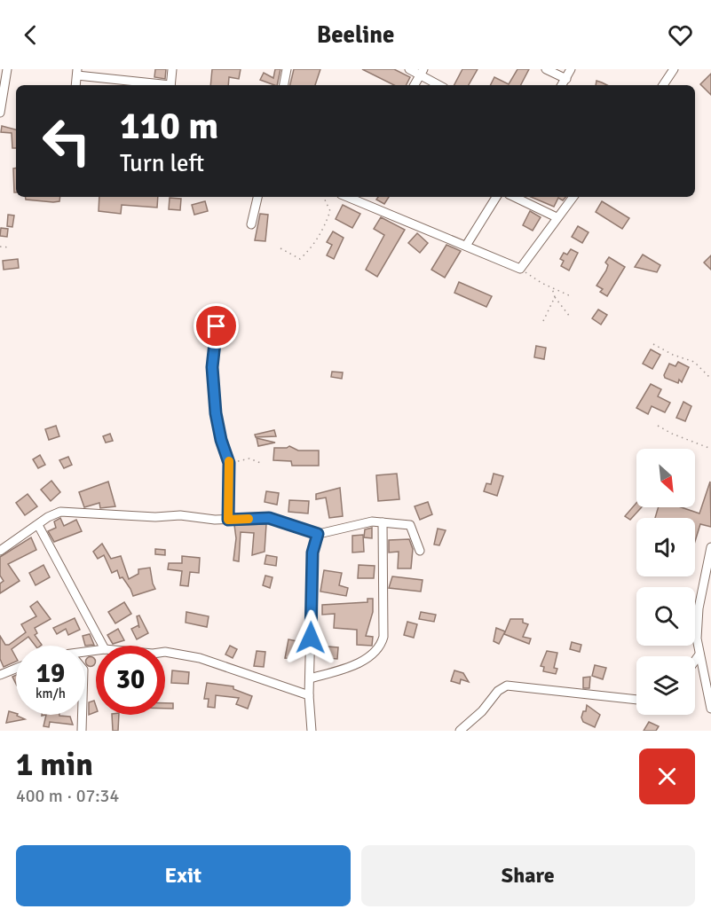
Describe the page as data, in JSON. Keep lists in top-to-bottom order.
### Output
{
  "north": "bottom right",
  "page": {
    "header": "Beeline",
    "turn": ["110 m", "Turn left"],
    "speed": "19 km/h",
    "limit": "30",
    "heading": ["1 min", "400 m · 07:34"],
    "buttons": ["Exit", "Share"]
  }
}
